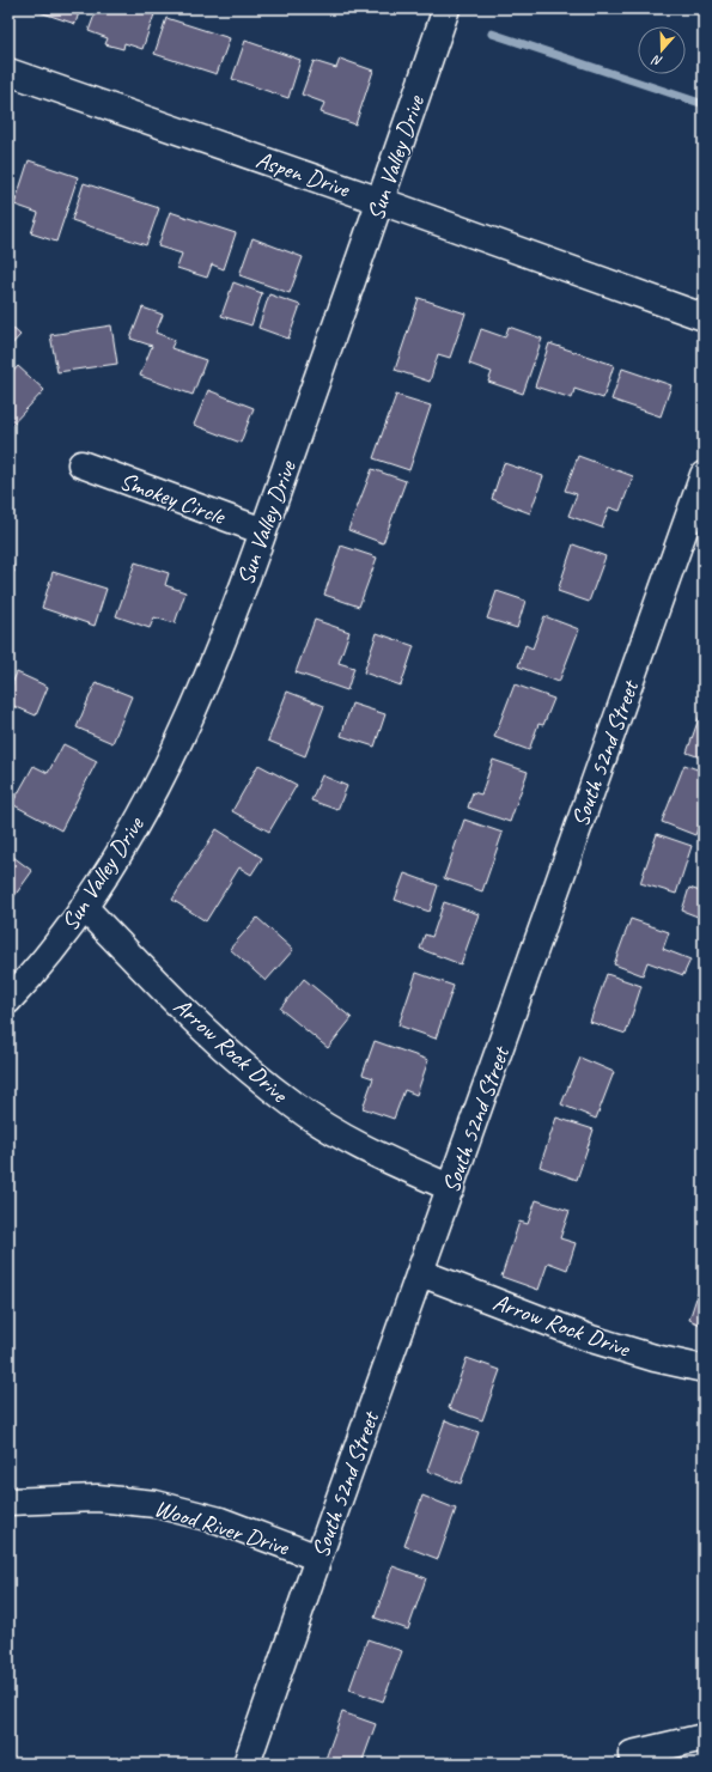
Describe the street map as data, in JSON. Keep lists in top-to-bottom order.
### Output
{
  "streets": {
    "street": [
      "Sun Valley Drive",
      "Aspen Drive",
      "Smokey Circle",
      "South 52nd Street",
      "Arrow Rock Drive",
      "Wood River Drive"
    ]
  },
  "crossings": [
    ["Sun Valley Drive", "Aspen Drive"],
    ["Sun Valley Drive", "Smokey Circle"],
    ["Sun Valley Drive", "Arrow Rock Drive"],
    ["South 52nd Street", "Arrow Rock Drive"],
    ["South 52nd Street", "Wood River Drive"]
  ],
  "north": "bottom"
}
